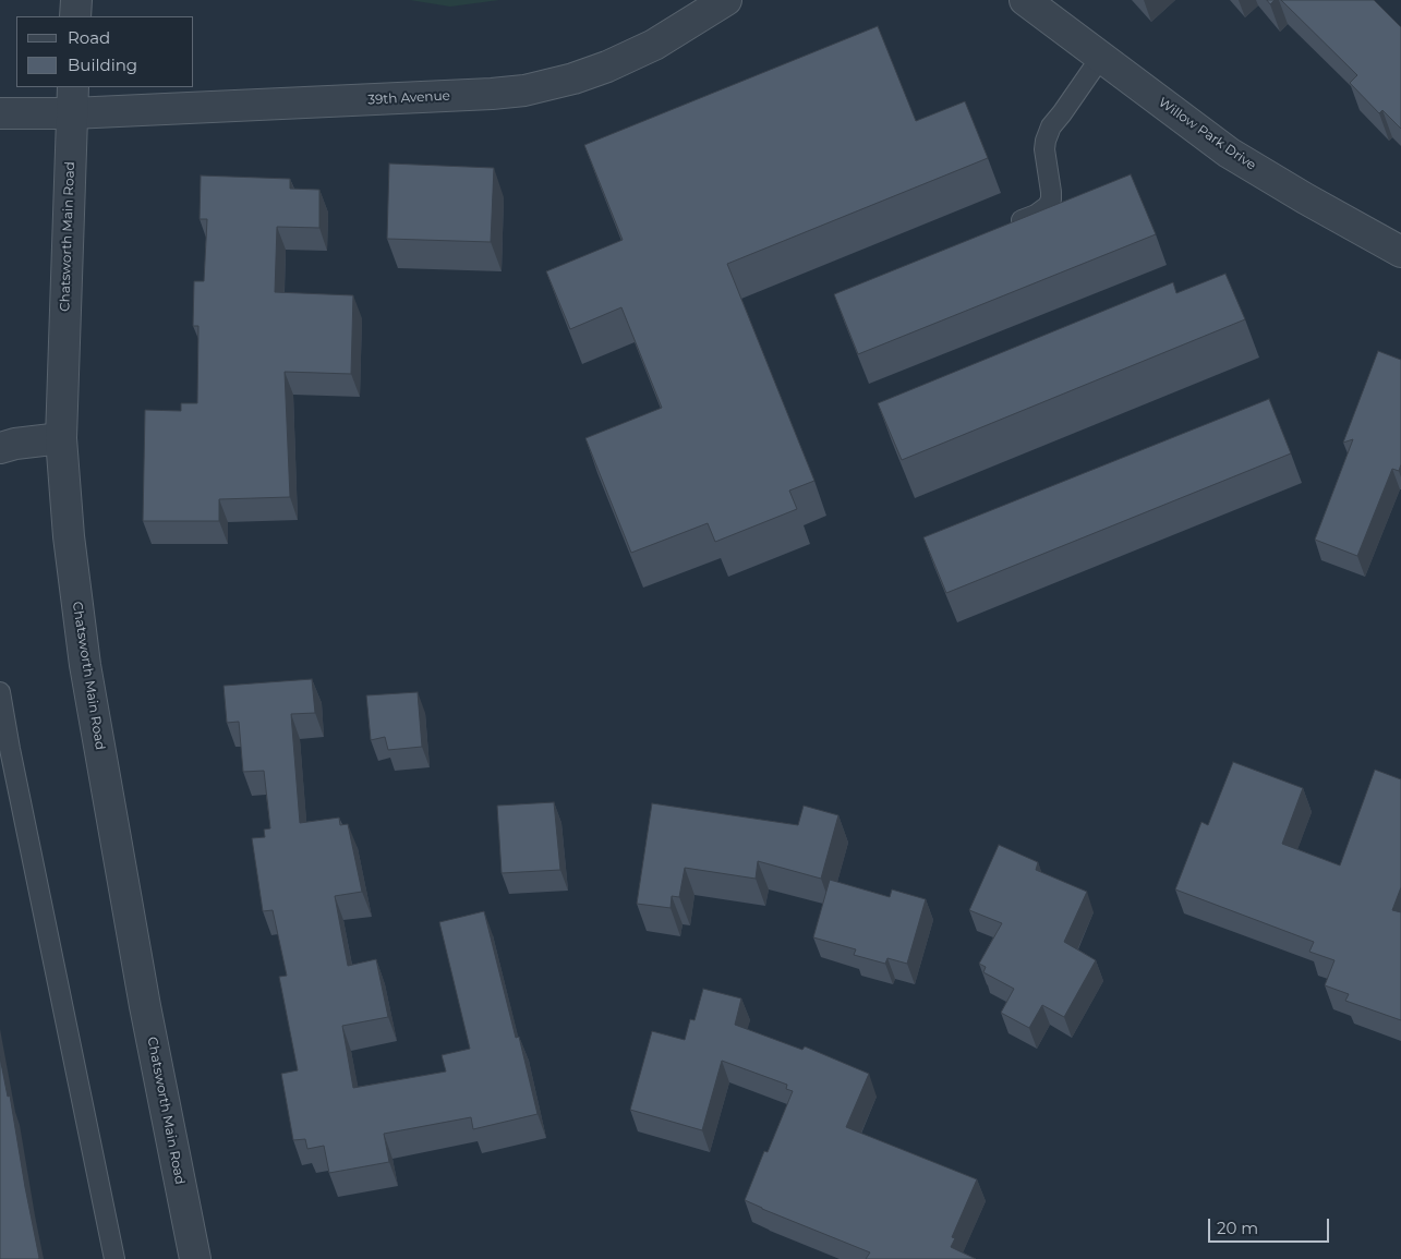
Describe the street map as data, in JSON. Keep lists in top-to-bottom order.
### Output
{
  "streets": {
    "street": ["39th Avenue", "Willow Park Drive", "Chatsworth Main Road"]
  },
  "crossings": [
    ["39th Avenue", "Chatsworth Main Road"]
  ],
  "legend": ["Road", "Building"],
  "scale_bar": "20 m"
}
